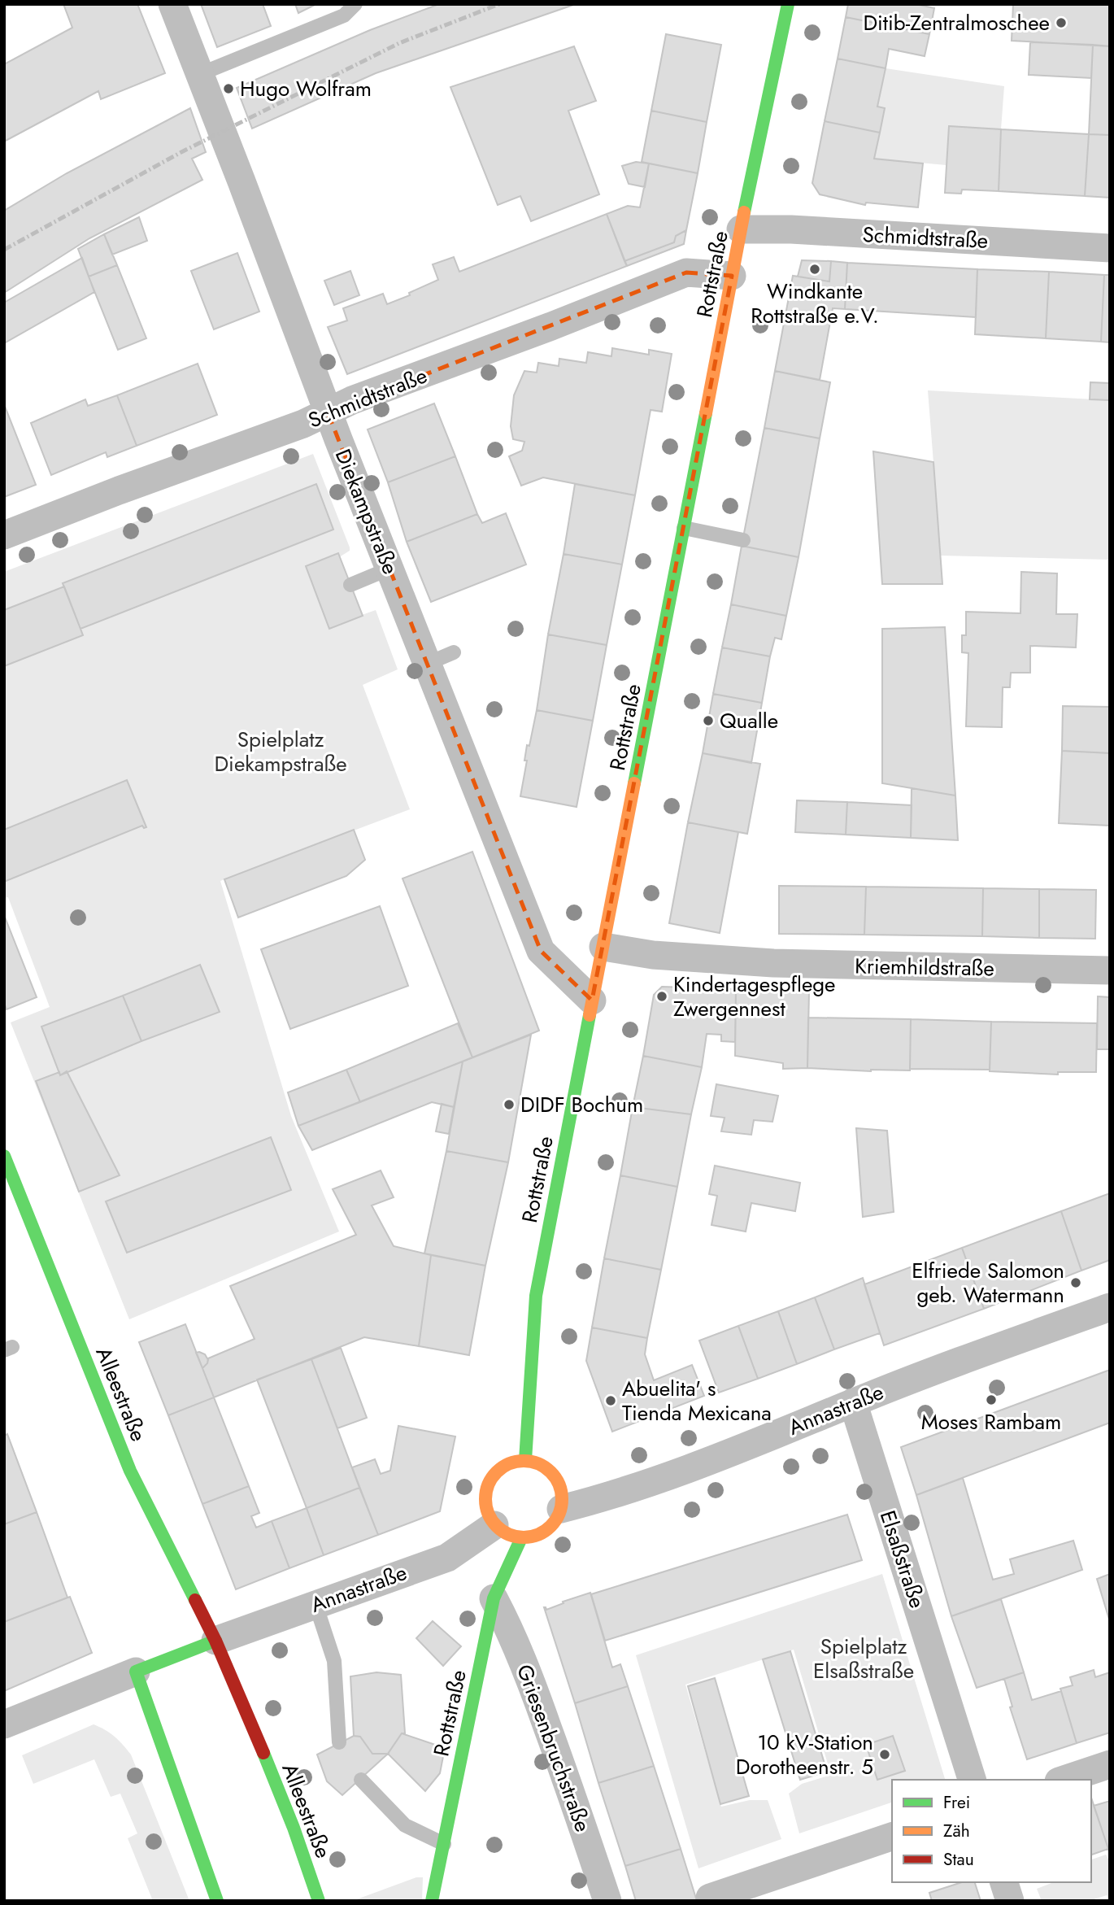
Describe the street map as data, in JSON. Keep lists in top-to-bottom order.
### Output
{
  "streets": {
    "street": [
      "Schmidtstraße",
      "Rottstraße",
      "Diekampstraße",
      "Kriemhildstraße",
      "Alleestraße",
      "Annastraße",
      "Elsaßstraße",
      "Griesenbruchstraße"
    ]
  },
  "crossings": [
    ["Schmidtstraße", "Rottstraße"],
    ["Schmidtstraße", "Diekampstraße"],
    ["Rottstraße", "Diekampstraße"],
    ["Rottstraße", "Kriemhildstraße"],
    ["Rottstraße", "Annastraße"],
    ["Rottstraße", "Griesenbruchstraße"],
    ["Alleestraße", "Annastraße"],
    ["Annastraße", "Elsaßstraße"]
  ],
  "parks": ["Spielplatz Diekampstraße", "Spielplatz Elsaßstraße"],
  "places": [
    "Ditib-Zentralmoschee",
    "Hugo Wolfram",
    "Windkante Rottstraße e.V.",
    "Qualle",
    "Kindertagespflege Zwergennest",
    "DIDF Bochum",
    "Elfriede Salomon geb. Watermann",
    "Moses Rambam",
    "Abuelita' s Tienda Mexicana",
    "10 kV-Station Dorotheenstr. 5"
  ],
  "legend": ["Frei", "Zäh", "Stau"]
}
